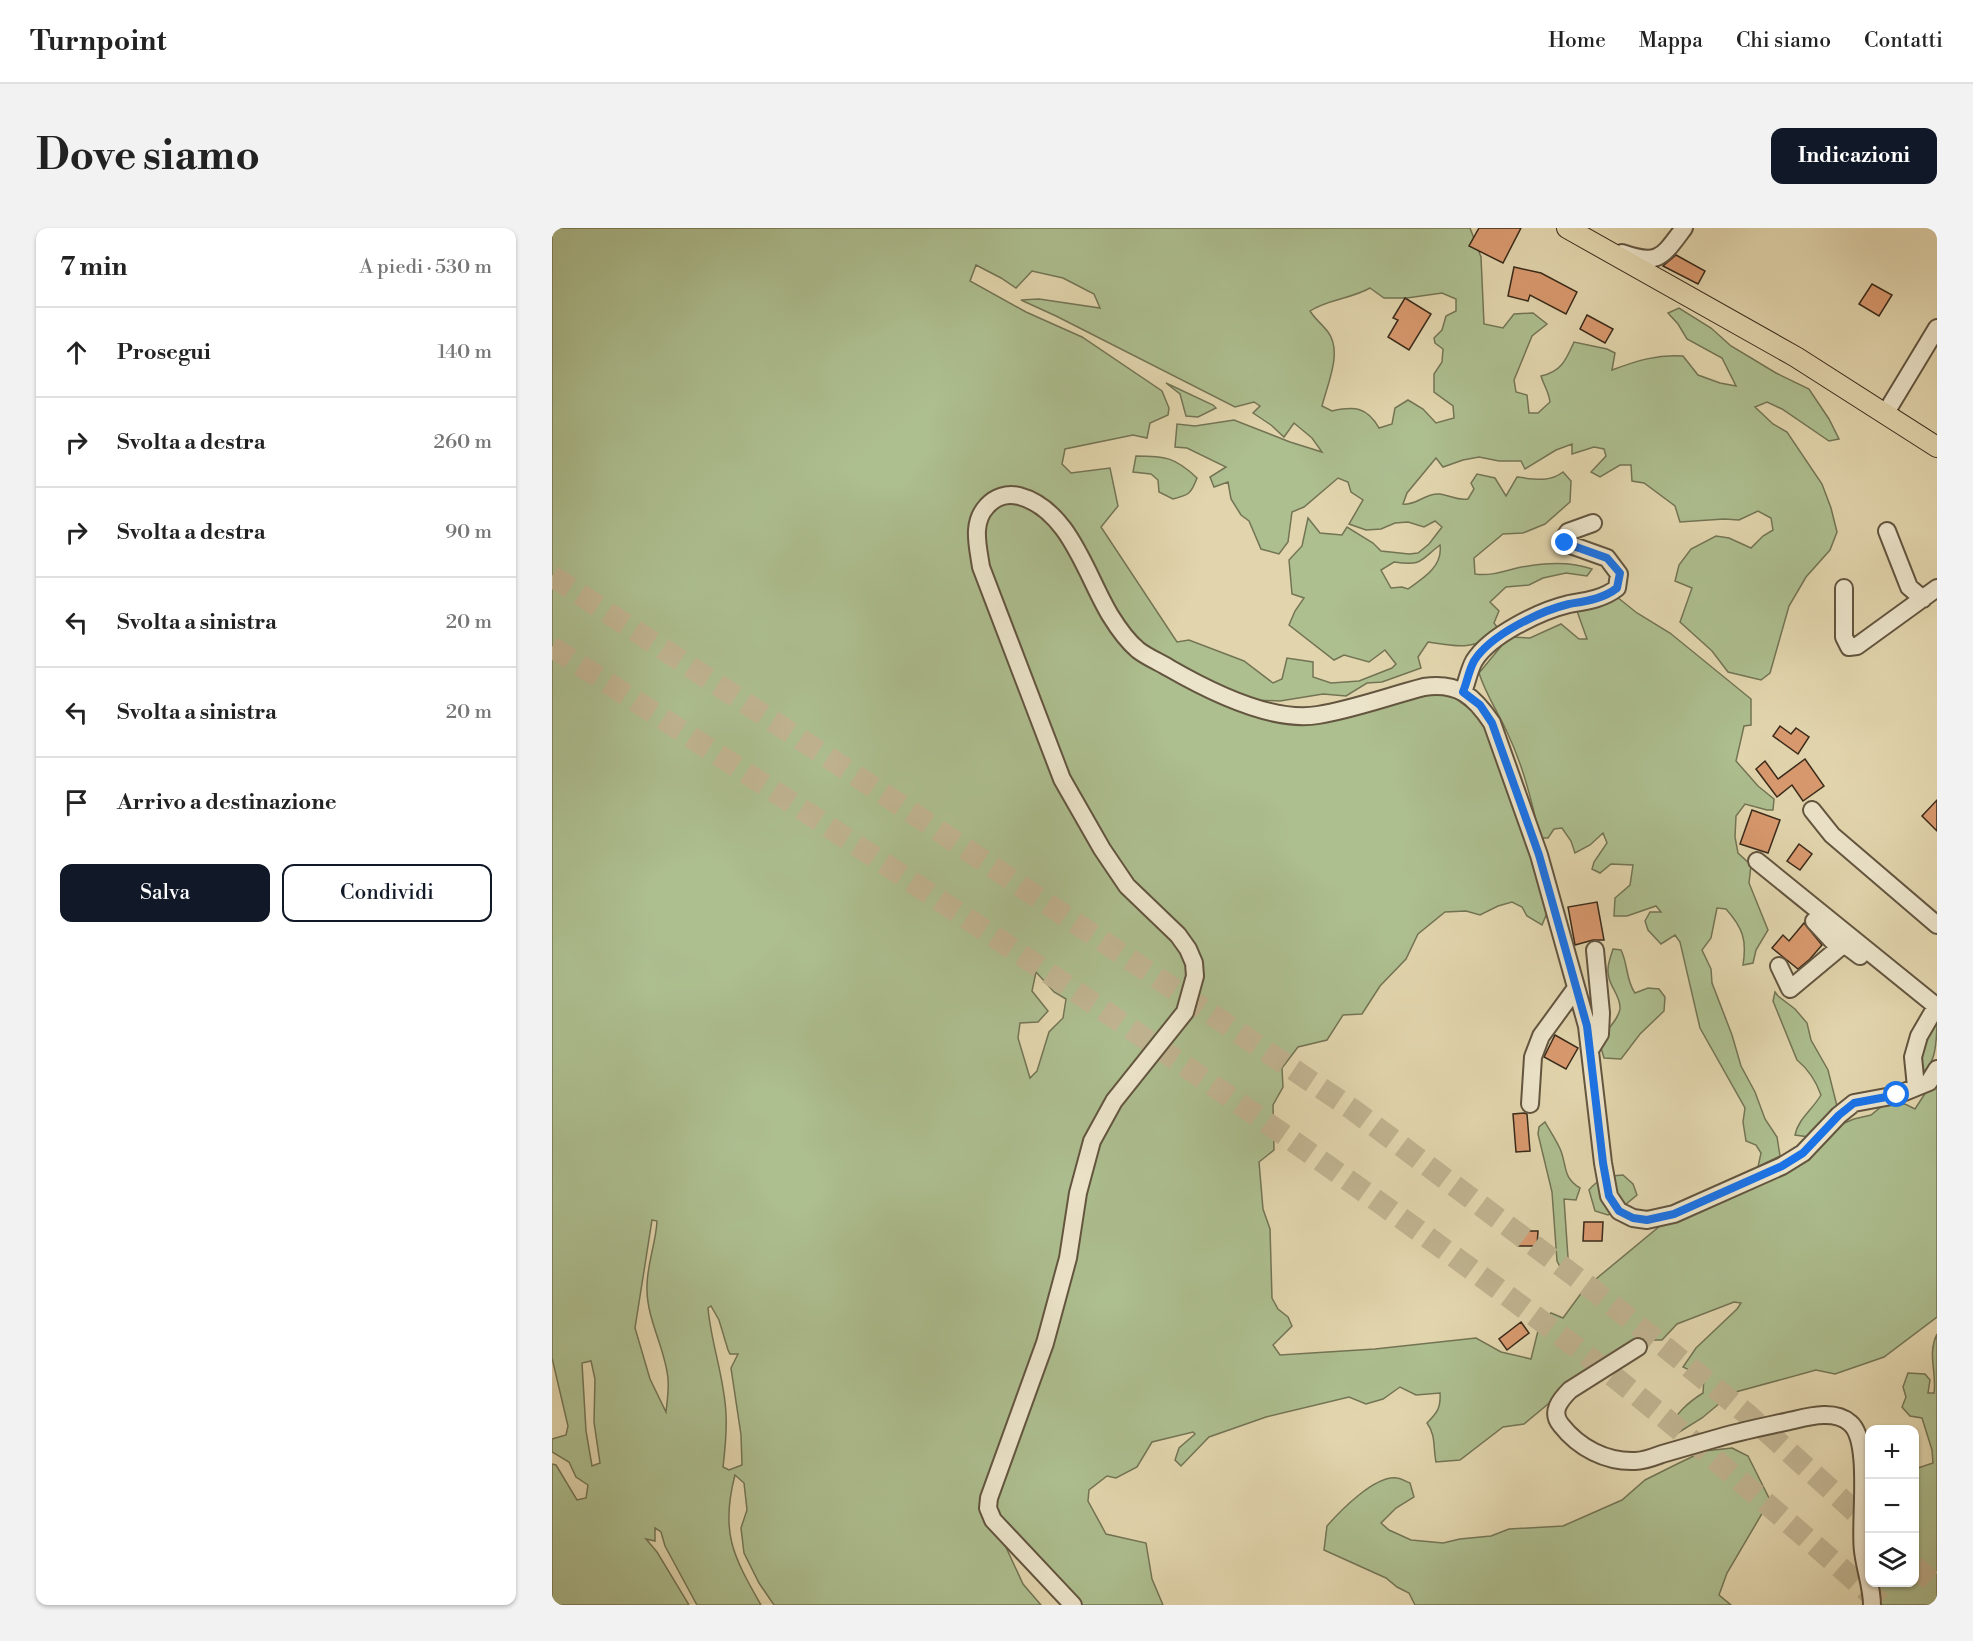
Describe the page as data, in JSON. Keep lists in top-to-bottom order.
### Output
{
  "page": {
    "header": "Turnpoint",
    "nav": [
      "Home",
      "Mappa",
      "Chi siamo",
      "Contatti"
    ],
    "buttons": [
      "Indicazioni",
      ["Salva", "Condividi"]
    ],
    "title": "Dove siamo",
    "heading": ["7 min", "A piedi · 530 m"],
    "list": [
      ["Prosegui", "140 m"],
      ["Svolta a destra", "260 m"],
      ["Svolta a destra", "90 m"],
      ["Svolta a sinistra", "20 m"],
      ["Svolta a sinistra", "20 m"],
      "Arrivo a destinazione"
    ],
    "map_buttons": ["+", "−"]
  }
}
